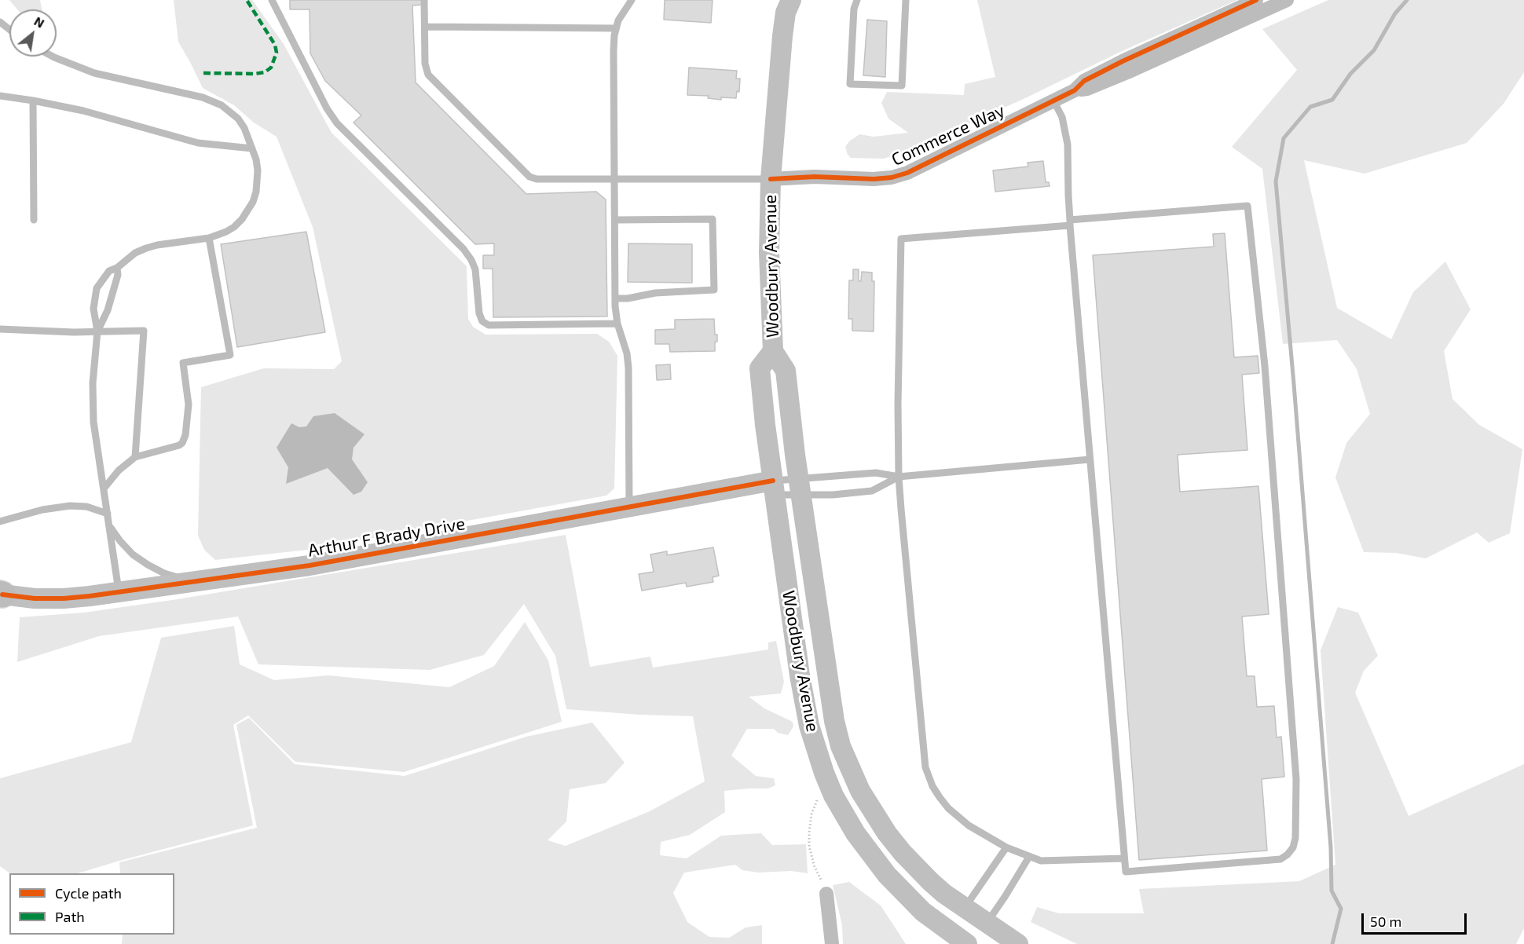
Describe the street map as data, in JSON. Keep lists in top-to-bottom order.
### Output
{
  "streets": {
    "main road": ["Woodbury Avenue", "Arthur F Brady Drive"],
    "street": ["Commerce Way"]
  },
  "crossings": [
    ["Commerce Way", "Woodbury Avenue"],
    ["Woodbury Avenue", "Arthur F Brady Drive"]
  ],
  "legend": ["Cycle path", "Path"],
  "scale_bar": "50 m",
  "north": "top right"
}
